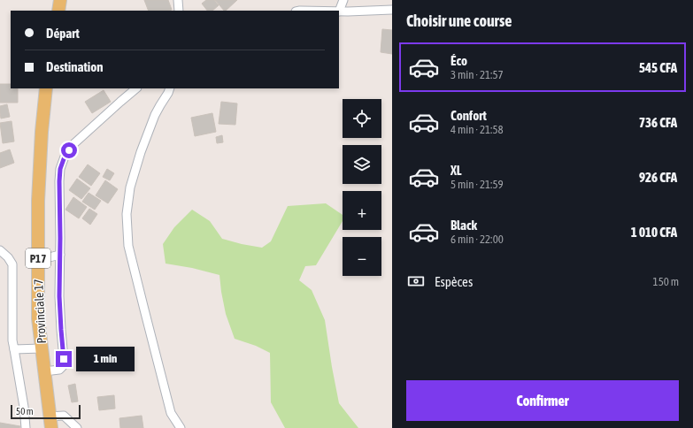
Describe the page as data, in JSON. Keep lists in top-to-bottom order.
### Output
{
  "streets": {
    "main road": ["P17", "Provinciale 17"]
  },
  "scale_bar": "50 m",
  "page": {
    "heading": "Choisir une course",
    "banner": ["Départ", "Destination"],
    "list": [
      {
        "name": "Éco",
        "note": "3 min · 21:57",
        "value": "545 CFA"
      },
      {
        "name": "Confort",
        "note": "4 min · 21:58",
        "value": "736 CFA"
      },
      {
        "name": "XL",
        "note": "5 min · 21:59",
        "value": "926 CFA"
      },
      {
        "name": "Black",
        "note": "6 min · 22:00",
        "value": "1 010 CFA"
      }
    ],
    "map_buttons": ["+", "−"],
    "pay": ["Espèces", "150 m"],
    "bubble": "1 min",
    "buttons": "Confirmer",
    "scale": "50 m"
  }
}
